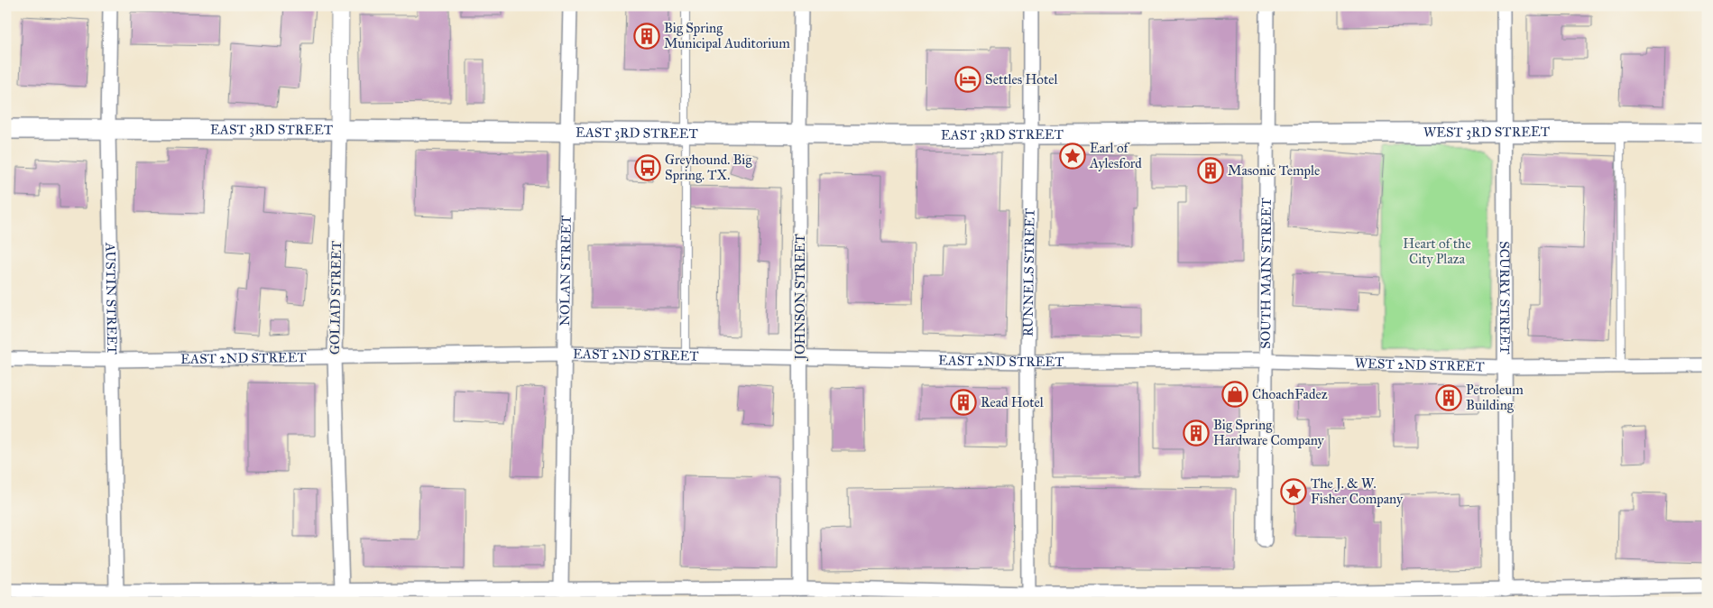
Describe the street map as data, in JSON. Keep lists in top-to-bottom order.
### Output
{
  "streets": {
    "main road": ["EAST 3RD STREET", "WEST 3RD STREET"],
    "street": [
      "NOLAN STREET",
      "RUNNELS STREET",
      "SOUTH MAIN STREET",
      "JOHNSON STREET",
      "GOLIAD STREET",
      "SCURRY STREET",
      "AUSTIN STREET",
      "EAST 2ND STREET",
      "WEST 2ND STREET"
    ]
  },
  "crossings": [
    ["EAST 3RD STREET", "WEST 3RD STREET"],
    ["EAST 3RD STREET", "NOLAN STREET"],
    ["EAST 3RD STREET", "RUNNELS STREET"],
    ["EAST 3RD STREET", "SOUTH MAIN STREET"],
    ["EAST 3RD STREET", "JOHNSON STREET"],
    ["EAST 3RD STREET", "GOLIAD STREET"],
    ["EAST 3RD STREET", "AUSTIN STREET"],
    ["WEST 3RD STREET", "SOUTH MAIN STREET"],
    ["WEST 3RD STREET", "SCURRY STREET"],
    ["NOLAN STREET", "EAST 2ND STREET"],
    ["RUNNELS STREET", "EAST 2ND STREET"],
    ["SOUTH MAIN STREET", "EAST 2ND STREET"],
    ["SOUTH MAIN STREET", "WEST 2ND STREET"],
    ["JOHNSON STREET", "EAST 2ND STREET"],
    ["GOLIAD STREET", "EAST 2ND STREET"],
    ["SCURRY STREET", "WEST 2ND STREET"],
    ["AUSTIN STREET", "EAST 2ND STREET"],
    ["EAST 2ND STREET", "WEST 2ND STREET"]
  ],
  "parks": ["Heart of the City Plaza"],
  "places": {
    "building": [
      "Big Spring Municipal Auditorium",
      "Masonic Temple",
      "Petroleum Building",
      "Read Hotel",
      "Big Spring Hardware Company"
    ],
    "hotel": ["Settles Hotel"],
    "place": ["Earl of Aylesford", "The J. & W. Fisher Company"],
    "bus stop": ["Greyhound. Big Spring. TX."],
    "shop": ["ChoachFadez"]
  }
}
